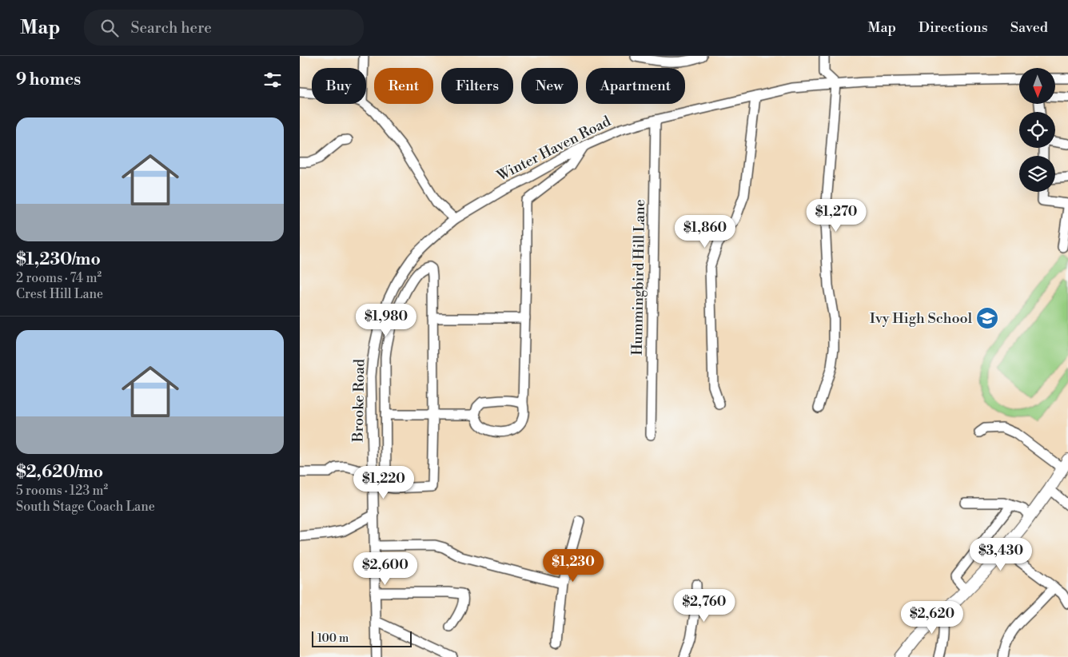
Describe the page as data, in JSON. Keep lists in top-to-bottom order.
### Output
{
  "streets": {
    "street": ["Winter Haven Road", "Hummingbird Hill Lane", "Brooke Road"]
  },
  "crossings": [
    ["Winter Haven Road", "Hummingbird Hill Lane"],
    ["Winter Haven Road", "Brooke Road"]
  ],
  "places": {
    "school or university": ["Ivy High School"]
  },
  "scale_bar": "100 m",
  "north": "bottom",
  "page": {
    "header": "Map",
    "search": "Search here",
    "nav": ["Map", "Directions", "Saved"],
    "heading": "9 homes",
    "chip": [
      "Buy",
      "Rent",
      "Filters",
      "New",
      "Apartment"
    ],
    "list": [
      {
        "name": "$1,230/mo",
        "note": "2 rooms · 74 m² · Crest Hill Lane"
      },
      {
        "name": "$2,620/mo",
        "note": "5 rooms · 123 m² · South Stage Coach Lane"
      }
    ],
    "price": [
      "$1,270",
      "$1,860",
      "$1,980",
      "$1,220",
      "$3,430",
      "$1,230",
      "$2,600",
      "$2,760",
      "$2,620"
    ],
    "scale": "100 m"
  }
}
